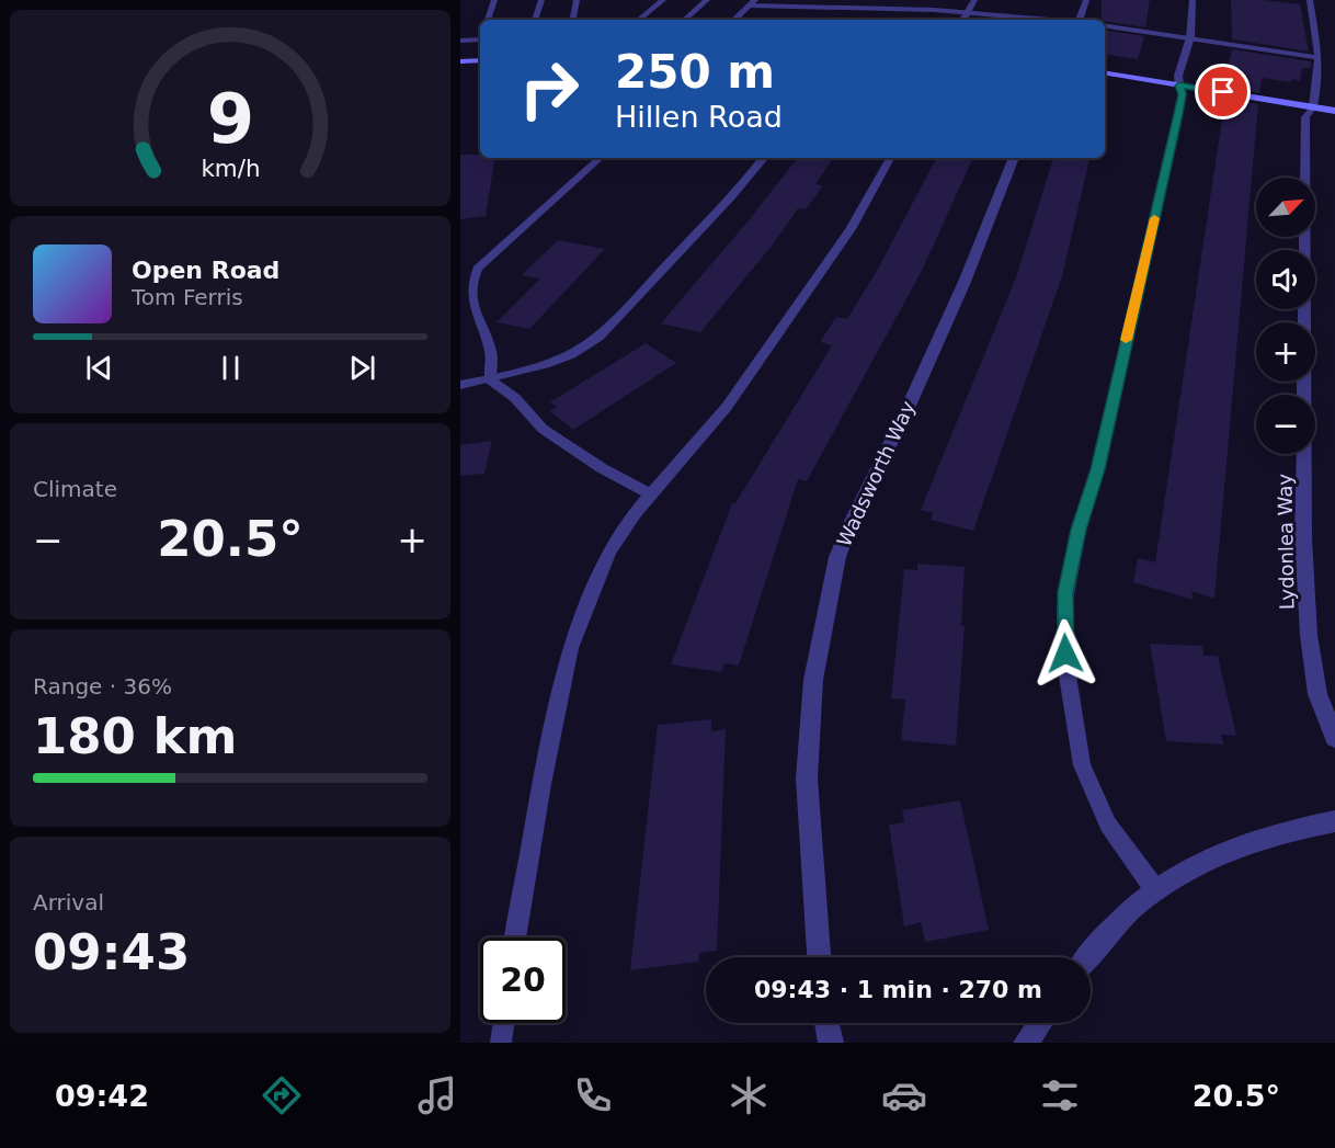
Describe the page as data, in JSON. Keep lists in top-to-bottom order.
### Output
{
  "streets": {
    "street": ["Wadsworth Way", "Lydonlea Way"]
  },
  "north": "top right",
  "page": {
    "turn": ["250 m", "Hillen Road"],
    "map_buttons": ["+", "−"],
    "song": ["Open Road", "Tom Ferris"],
    "tile": [
      "Climate",
      ["Range · 36%", "180 km"],
      ["Arrival", "09:43"]
    ],
    "heat": ["−", "20.5°", "+"],
    "limit": "20",
    "trip": "09:43 · 1 min · 270 m",
    "tabs": ["09:42", "20.5°"],
    "gauge": ["9", "km/h"]
  }
}
